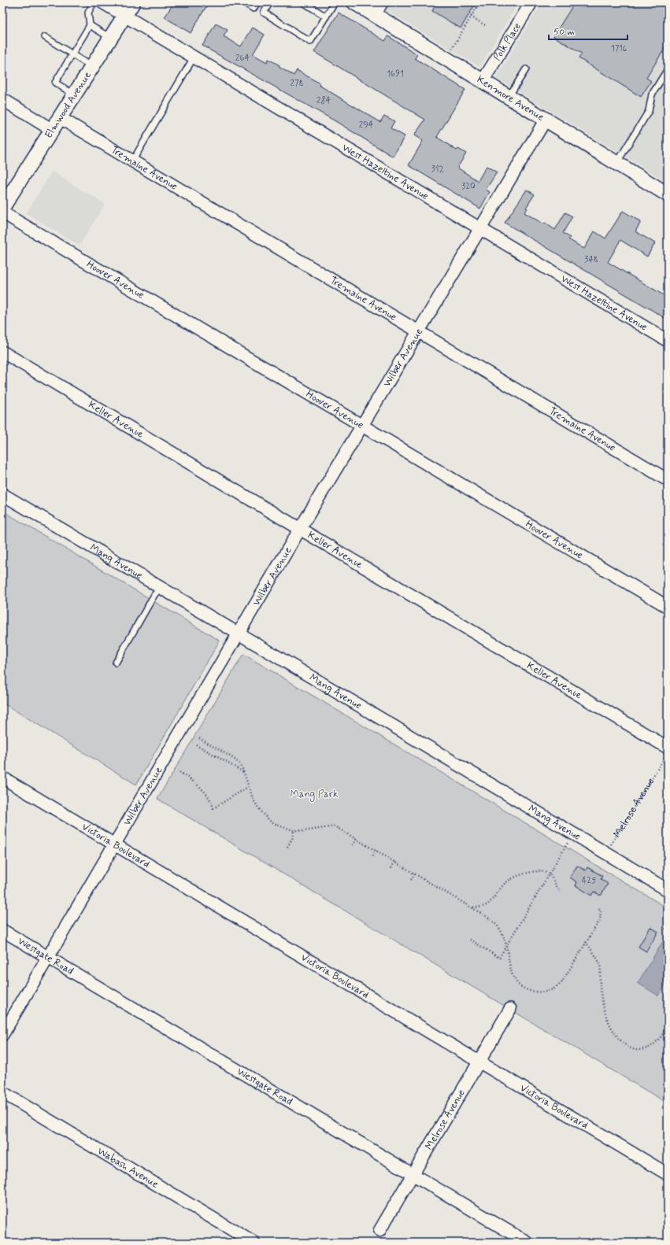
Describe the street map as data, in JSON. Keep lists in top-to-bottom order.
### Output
{
  "streets": {
    "street": [
      "Polk Place",
      "Kenmore Avenue",
      "Elmwood Avenue",
      "Tremaine Avenue",
      "West Hazeltine Avenue",
      "Hoover Avenue",
      "Wilber Avenue",
      "Keller Avenue",
      "Mang Avenue",
      "Melrose Avenue",
      "Victoria Boulevard",
      "Westgate Road",
      "Wabash Avenue"
    ]
  },
  "crossings": [
    ["Polk Place", "Kenmore Avenue"],
    ["Kenmore Avenue", "Wilber Avenue"],
    ["Elmwood Avenue", "Tremaine Avenue"],
    ["Elmwood Avenue", "West Hazeltine Avenue"],
    ["Tremaine Avenue", "Wilber Avenue"],
    ["West Hazeltine Avenue", "Wilber Avenue"],
    ["Hoover Avenue", "Wilber Avenue"],
    ["Wilber Avenue", "Keller Avenue"],
    ["Wilber Avenue", "Mang Avenue"],
    ["Wilber Avenue", "Victoria Boulevard"],
    ["Wilber Avenue", "Westgate Road"],
    ["Keller Avenue", "Melrose Avenue"],
    ["Melrose Avenue", "Victoria Boulevard"],
    ["Melrose Avenue", "Westgate Road"]
  ],
  "parks": ["Mang Park"],
  "house_numbers": [
    "1716",
    "264",
    "1691",
    "278",
    "284",
    "294",
    "312",
    "320",
    "348",
    "425"
  ],
  "scale_bar": "50 m"
}
